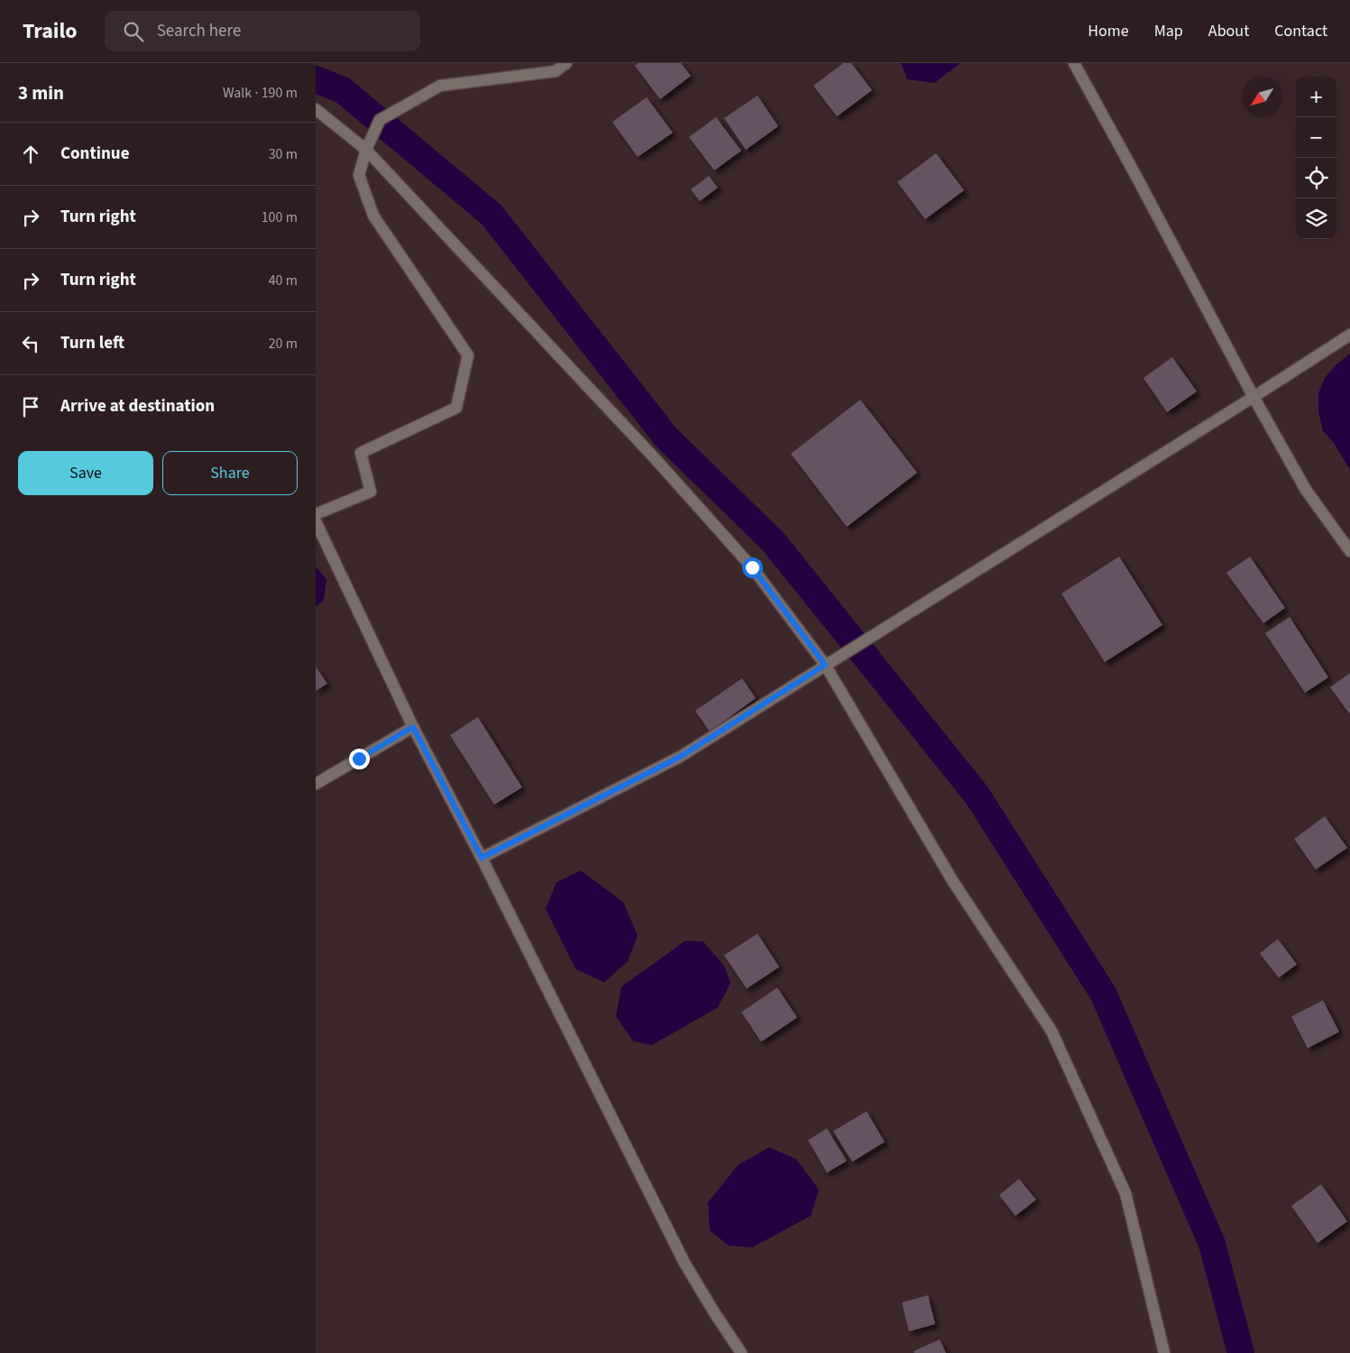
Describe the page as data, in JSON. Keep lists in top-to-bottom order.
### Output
{
  "north": "bottom left",
  "page": {
    "header": "Trailo",
    "search": "Search here",
    "nav": [
      "Home",
      "Map",
      "About",
      "Contact"
    ],
    "heading": ["3 min", "Walk · 190 m"],
    "map_buttons": ["+", "−"],
    "list": [
      ["Continue", "30 m"],
      ["Turn right", "100 m"],
      ["Turn right", "40 m"],
      ["Turn left", "20 m"],
      "Arrive at destination"
    ],
    "buttons": ["Save", "Share"]
  }
}
